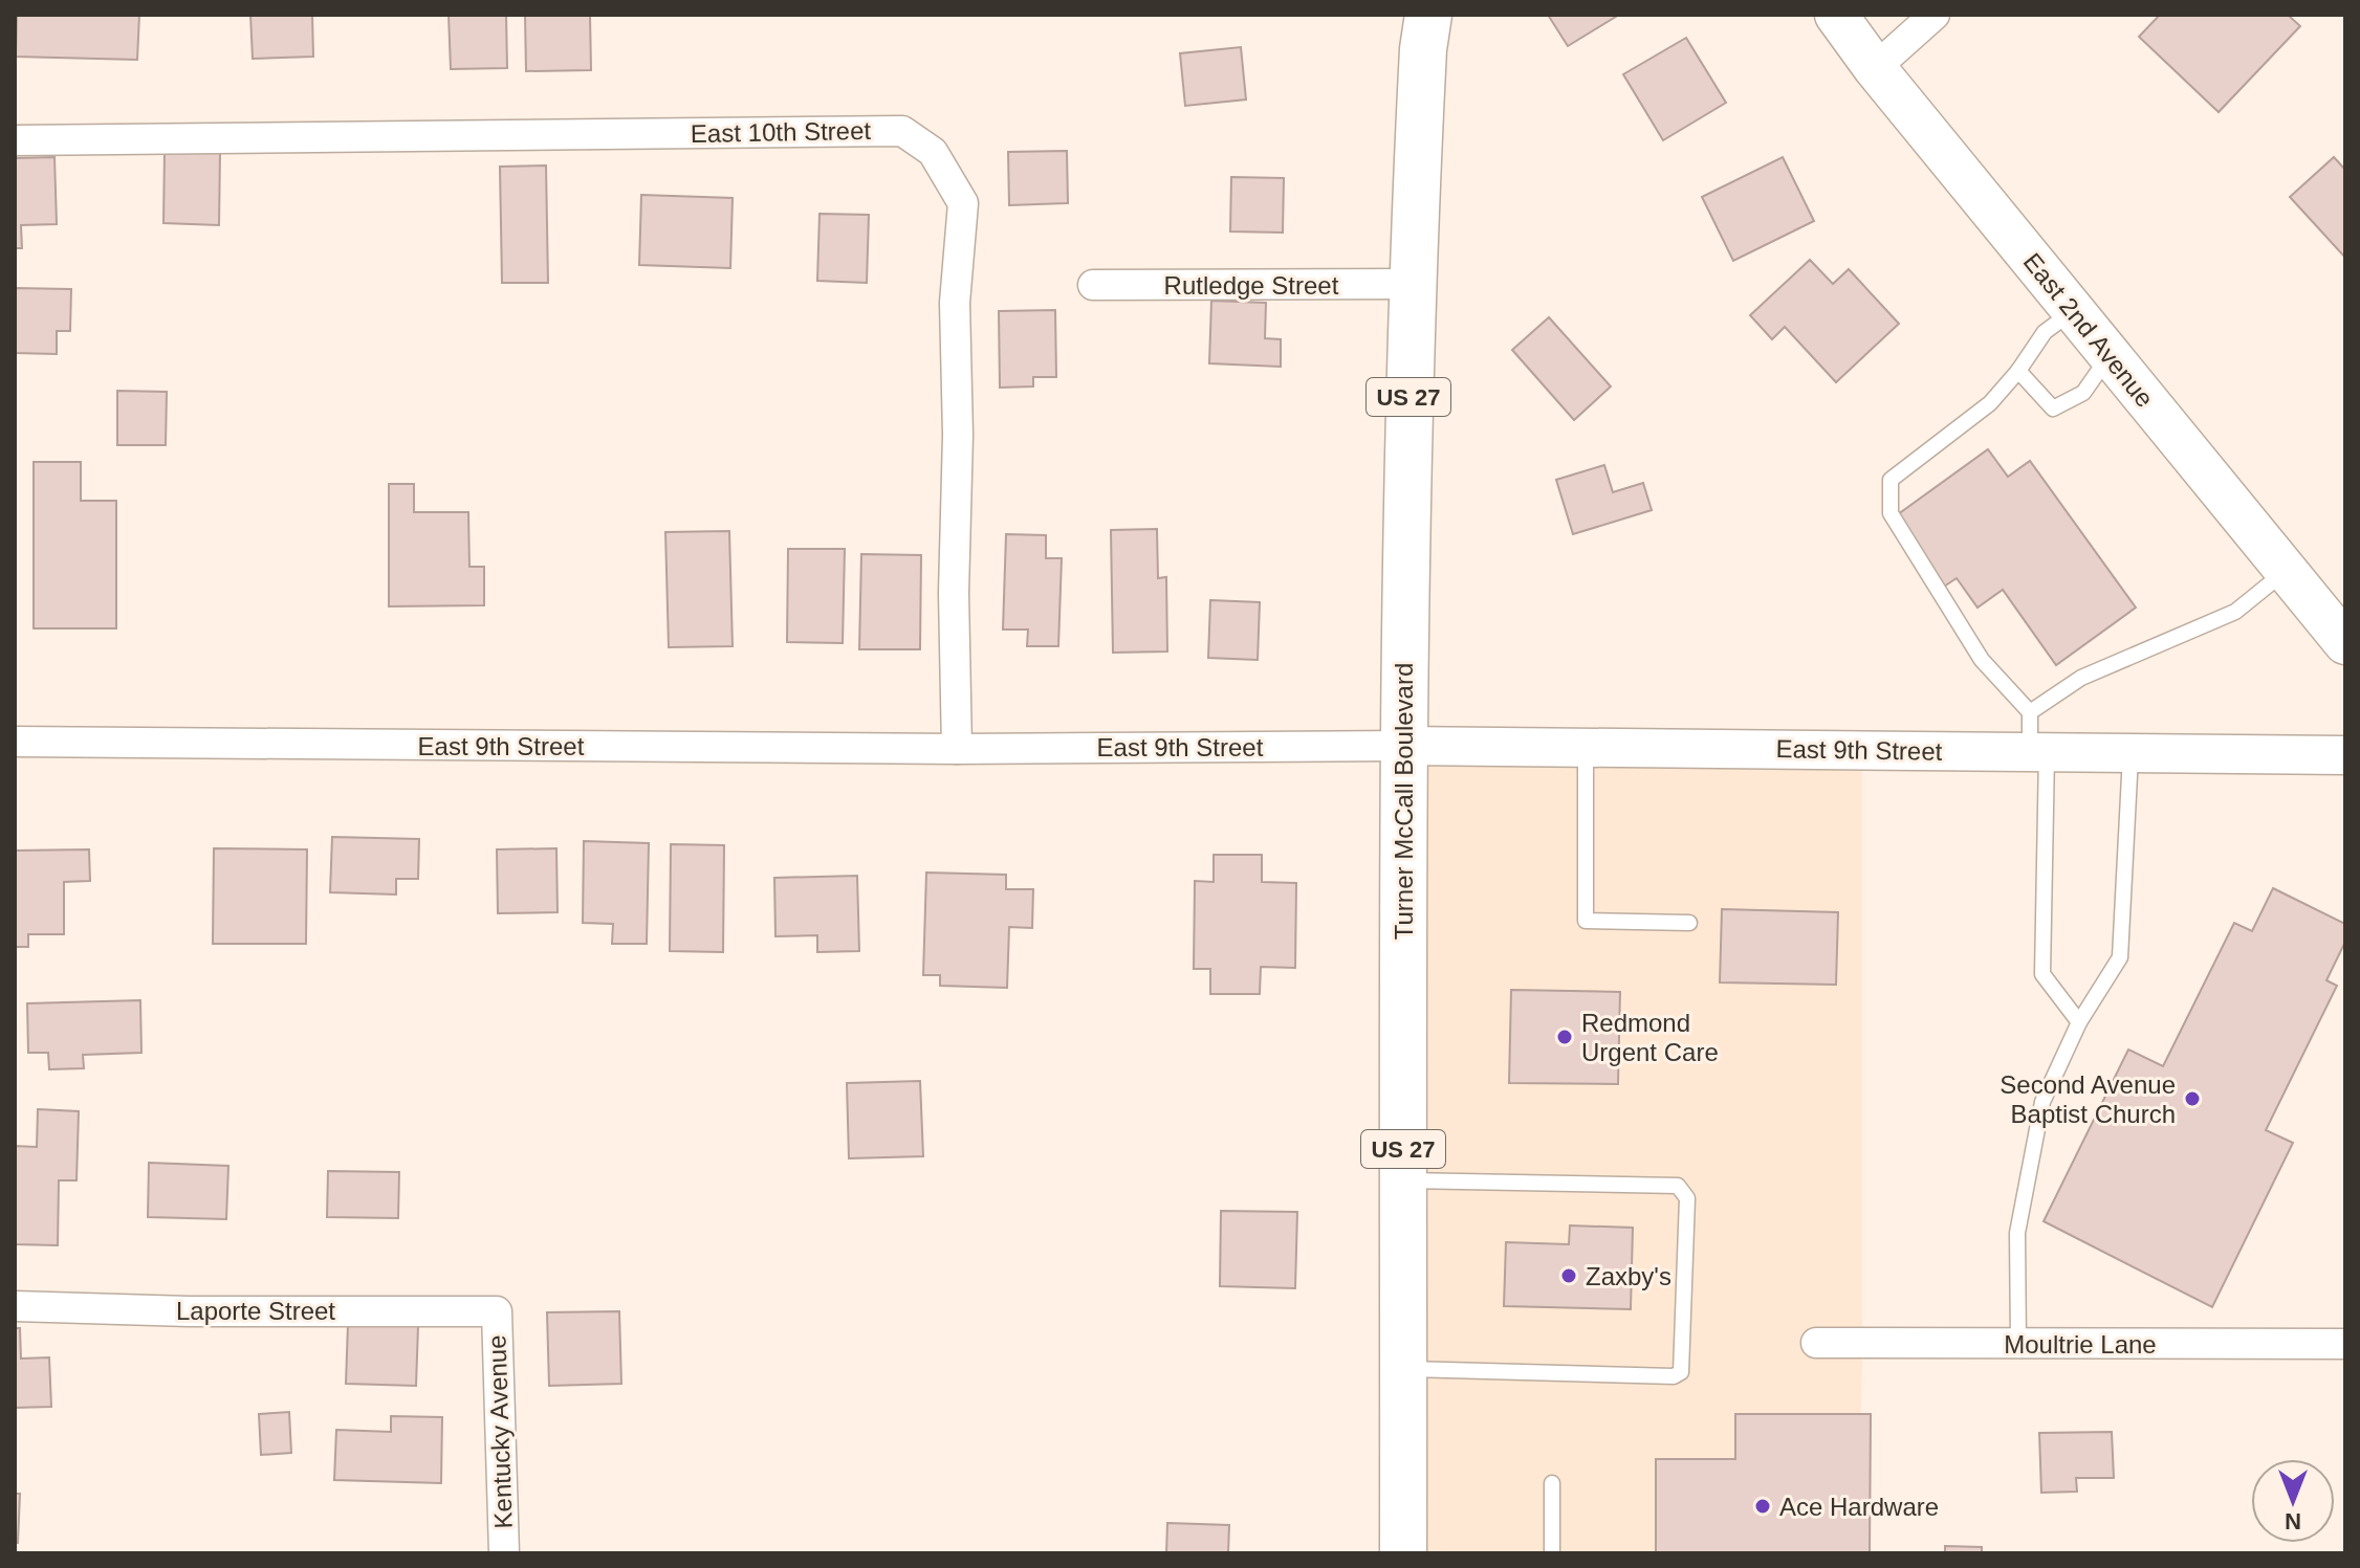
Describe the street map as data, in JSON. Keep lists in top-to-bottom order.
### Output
{
  "streets": {
    "main road": ["East 2nd Avenue", "US 27", "Turner McCall Boulevard"],
    "street": [
      "East 10th Street",
      "Rutledge Street",
      "East 9th Street",
      "Laporte Street",
      "Moultrie Lane",
      "Kentucky Avenue"
    ]
  },
  "crossings": [
    ["East 10th Street", "East 9th Street"],
    ["Rutledge Street", "Turner McCall Boulevard"],
    ["East 9th Street", "Turner McCall Boulevard"],
    ["Laporte Street", "Kentucky Avenue"]
  ],
  "places": [
    "Redmond Urgent Care",
    "Second Avenue Baptist Church",
    "Zaxby's",
    "Ace Hardware"
  ],
  "north": "bottom"
}
